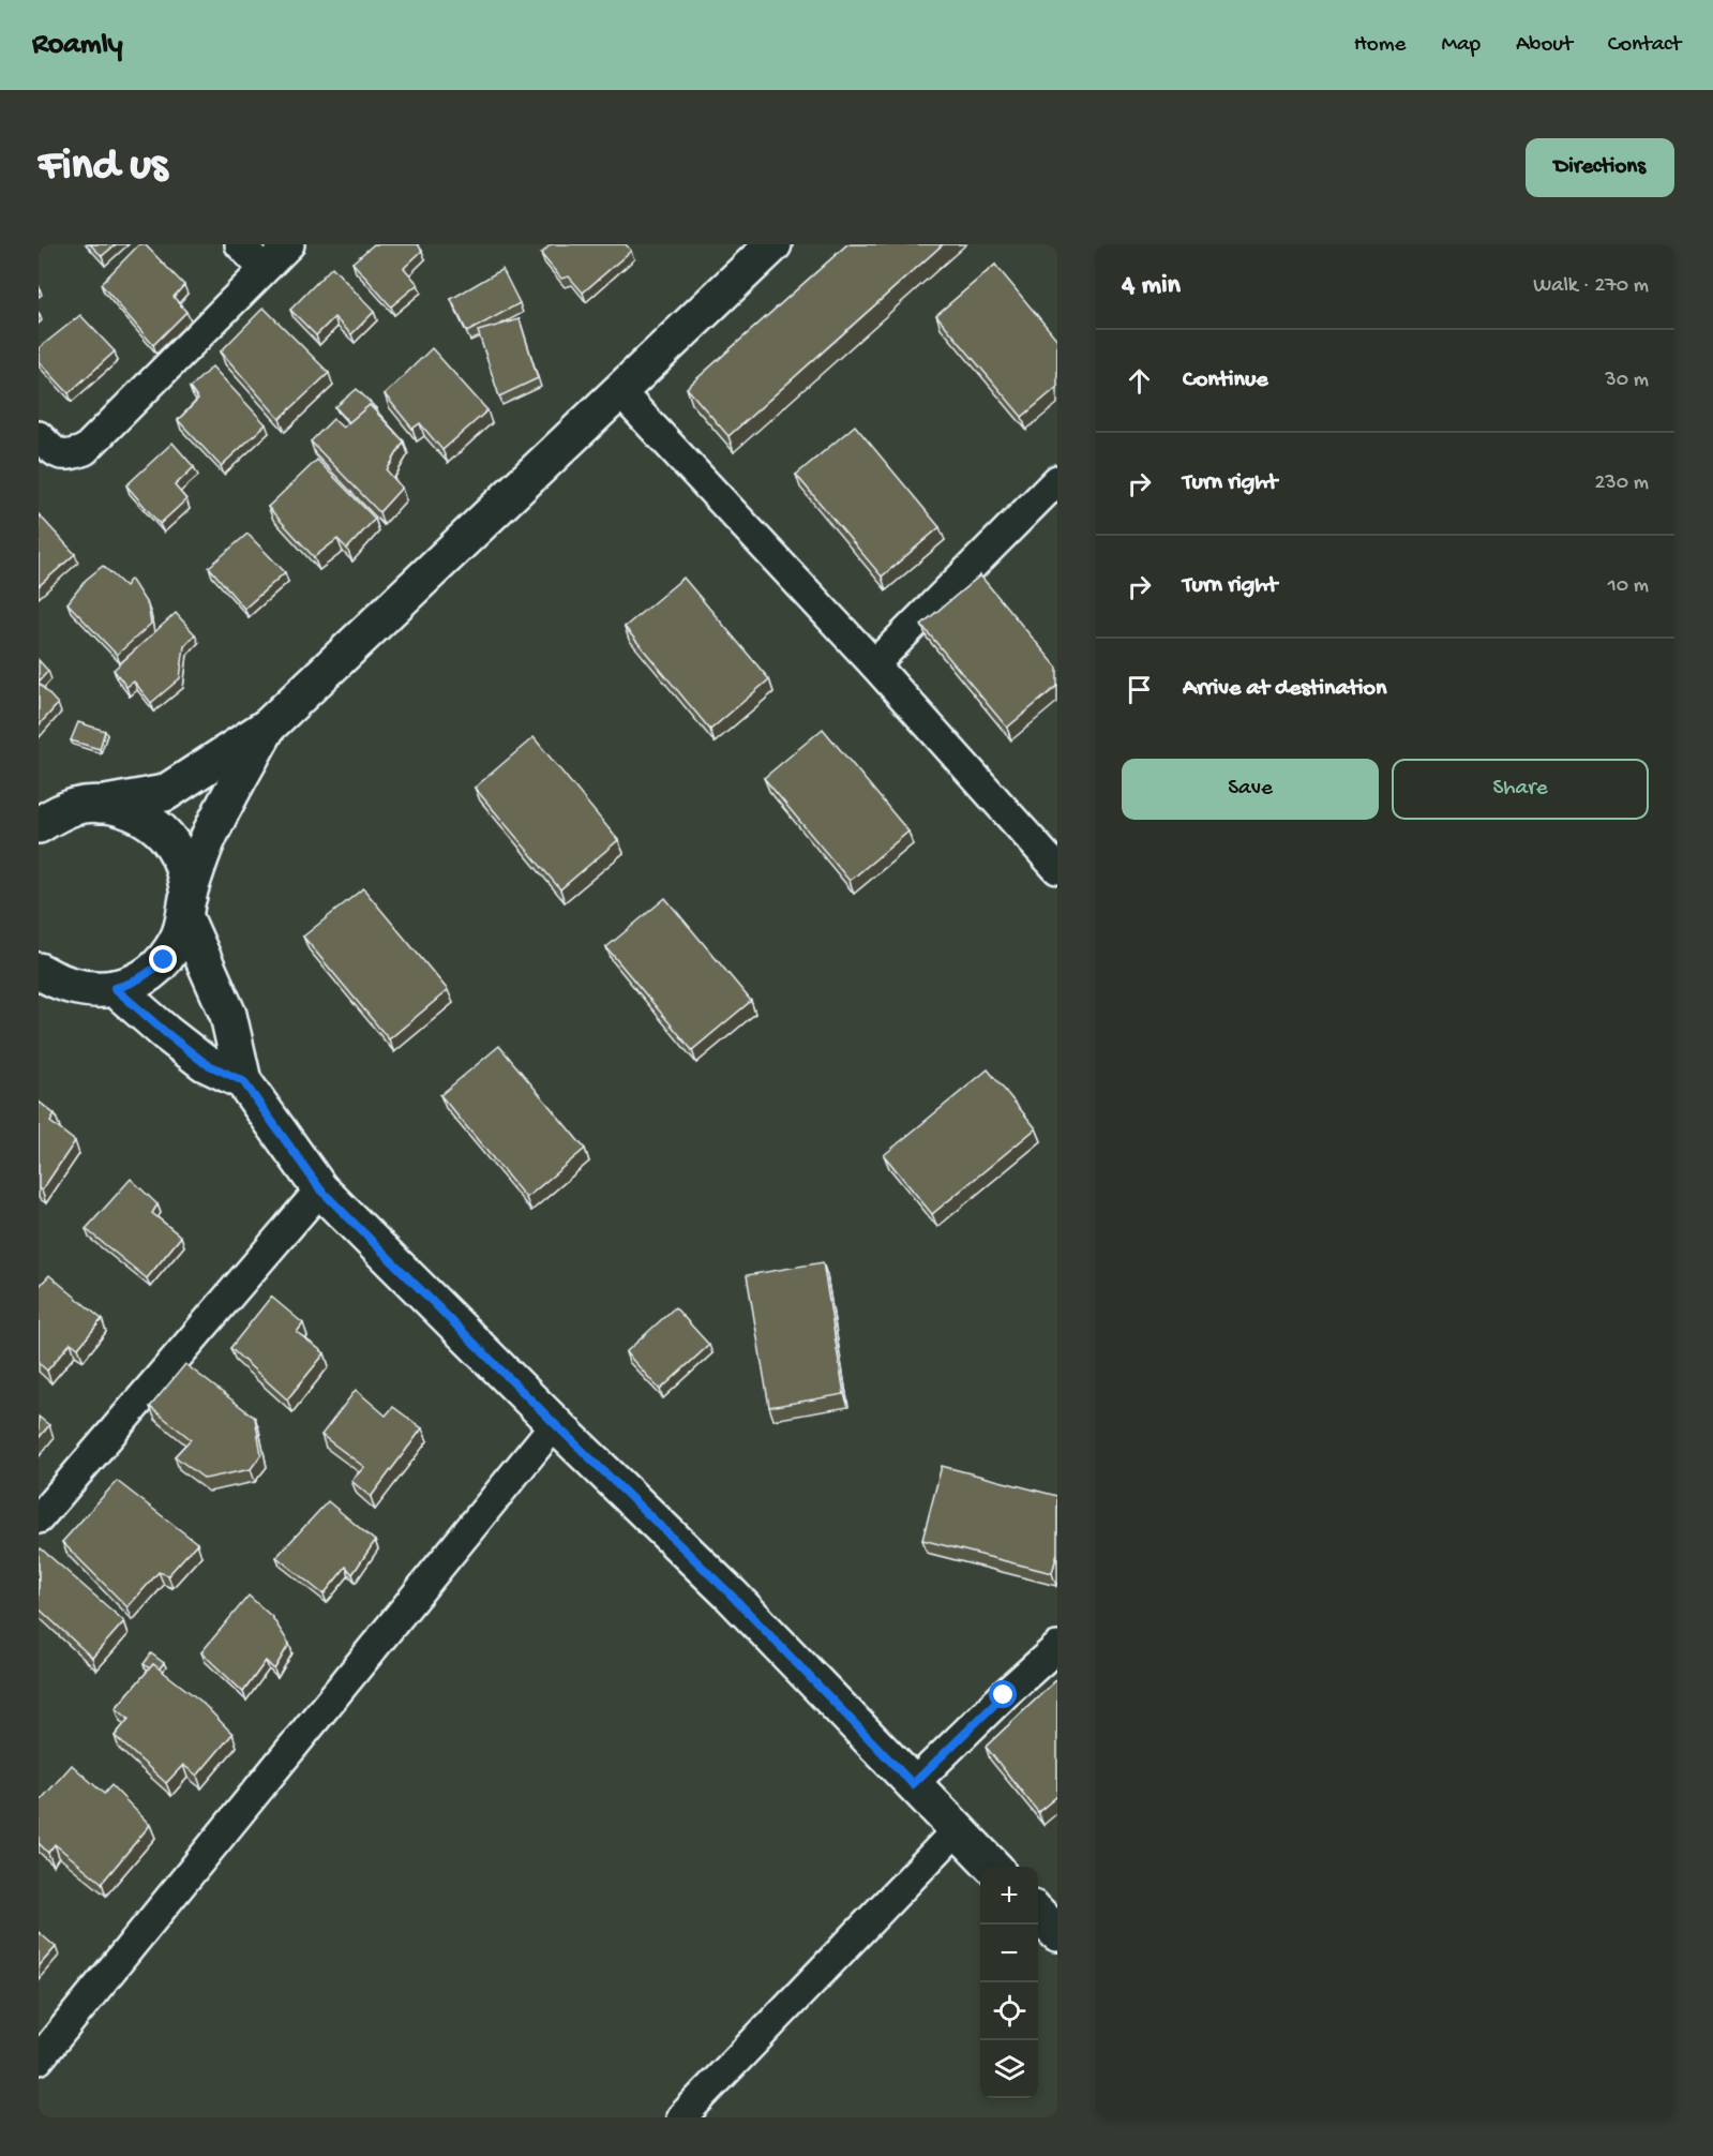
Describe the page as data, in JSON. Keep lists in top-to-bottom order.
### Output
{
  "page": {
    "header": "Roamly",
    "nav": [
      "Home",
      "Map",
      "About",
      "Contact"
    ],
    "buttons": [
      "Directions",
      ["Save", "Share"]
    ],
    "title": "Find us",
    "heading": ["4 min", "Walk · 270 m"],
    "list": [
      ["Continue", "30 m"],
      ["Turn right", "230 m"],
      ["Turn right", "10 m"],
      "Arrive at destination"
    ],
    "map_buttons": ["+", "−"]
  }
}
